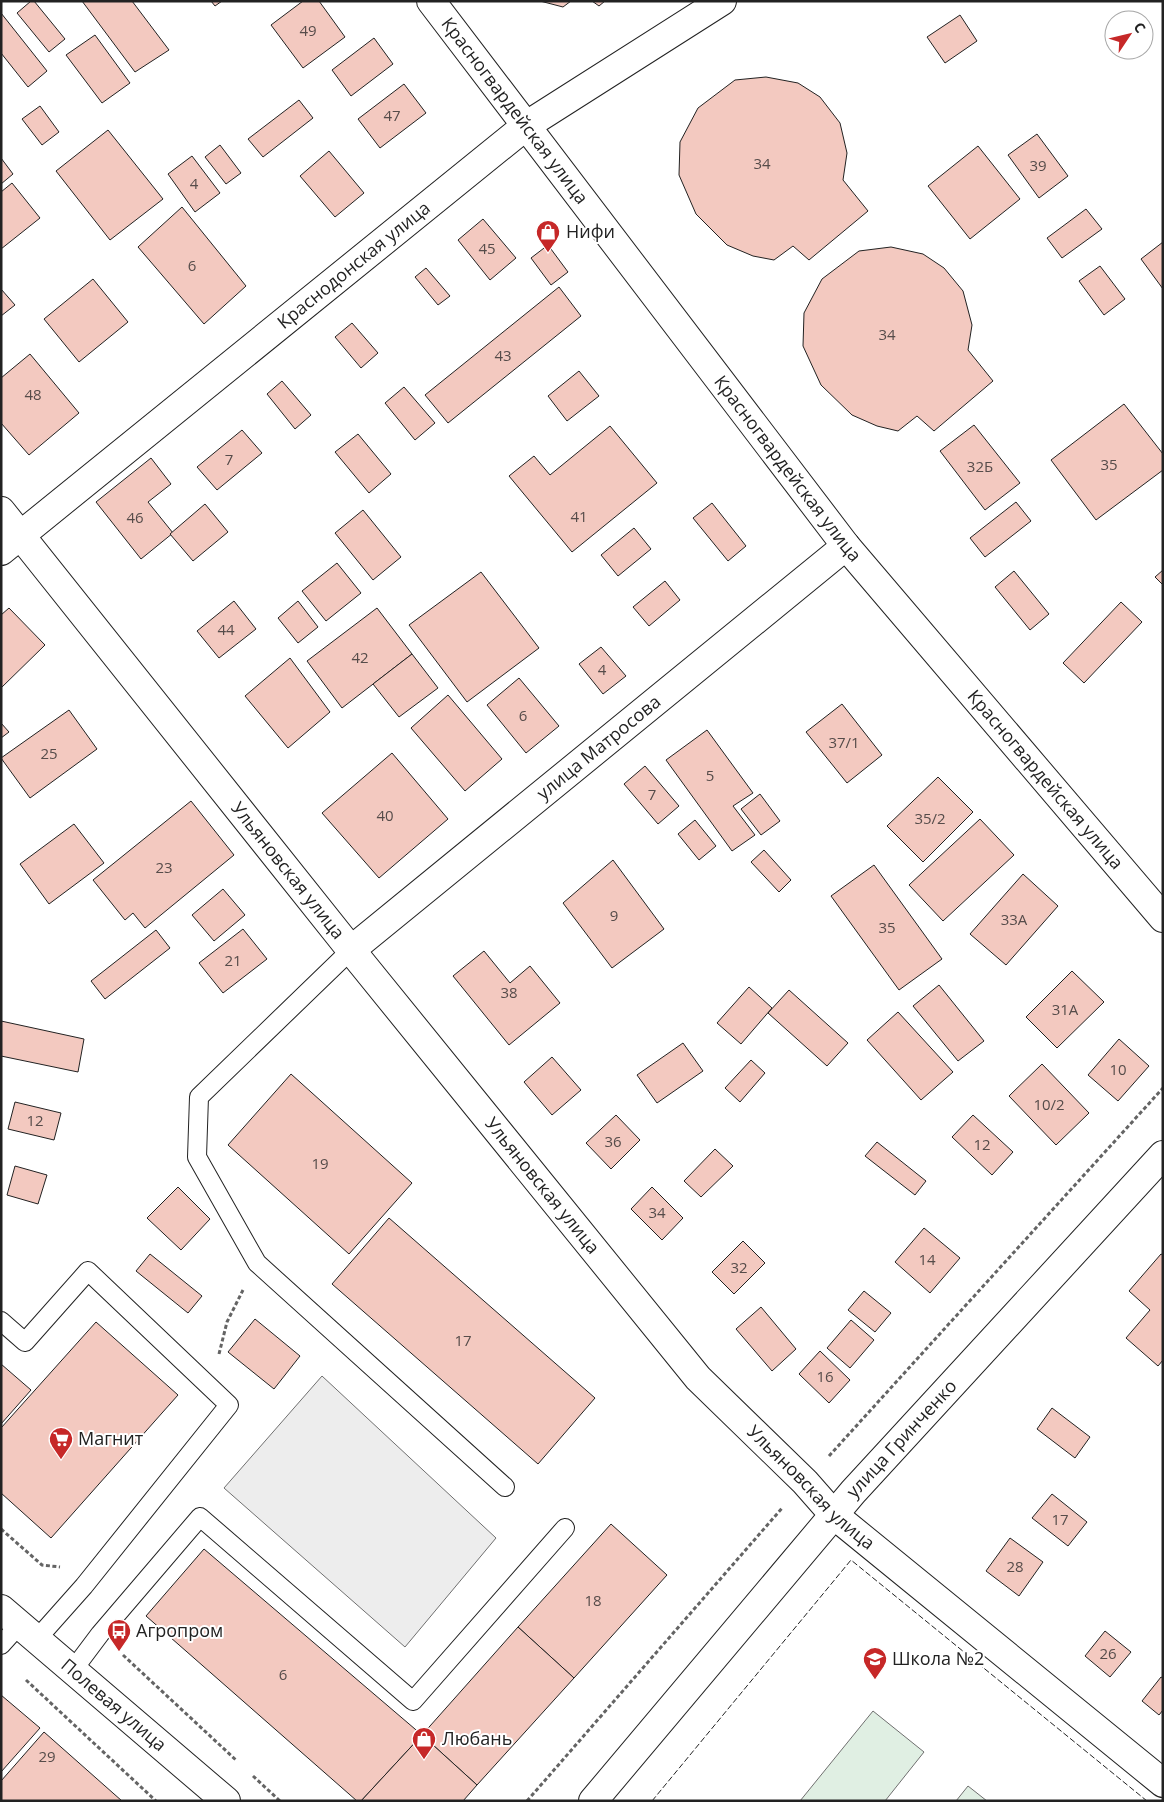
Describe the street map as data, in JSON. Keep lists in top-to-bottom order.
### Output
{
  "streets": {
    "street": [
      "Красногвардейская улица",
      "Краснодонская улица",
      "улица Матросова",
      "Ульяновская улица",
      "улица Гринченко",
      "Полевая улица"
    ]
  },
  "crossings": [
    ["Красногвардейская улица", "Краснодонская улица"],
    ["Красногвардейская улица", "улица Матросова"],
    ["Краснодонская улица", "Ульяновская улица"],
    ["улица Матросова", "Ульяновская улица"],
    ["Ульяновская улица", "улица Гринченко"]
  ],
  "places": {
    "shop": ["Нифи", "Любань"],
    "supermarket": ["Магнит"],
    "bus stop": ["Агропром"],
    "school or university": ["Школа №2"]
  },
  "house_numbers": [
    "49",
    "47",
    "34",
    "39",
    "4",
    "45",
    "6",
    "34",
    "43",
    "48",
    "7",
    "35",
    "32Б",
    "41",
    "46",
    "44",
    "42",
    "4",
    "6",
    "37/1",
    "25",
    "5",
    "7",
    "40",
    "35/2",
    "23",
    "9",
    "33А",
    "35",
    "21",
    "38",
    "31А",
    "10",
    "10/2",
    "12",
    "36",
    "12",
    "19",
    "34",
    "14",
    "32",
    "17",
    "16",
    "17",
    "28",
    "18",
    "26",
    "6",
    "29"
  ],
  "north": "top right"
}
